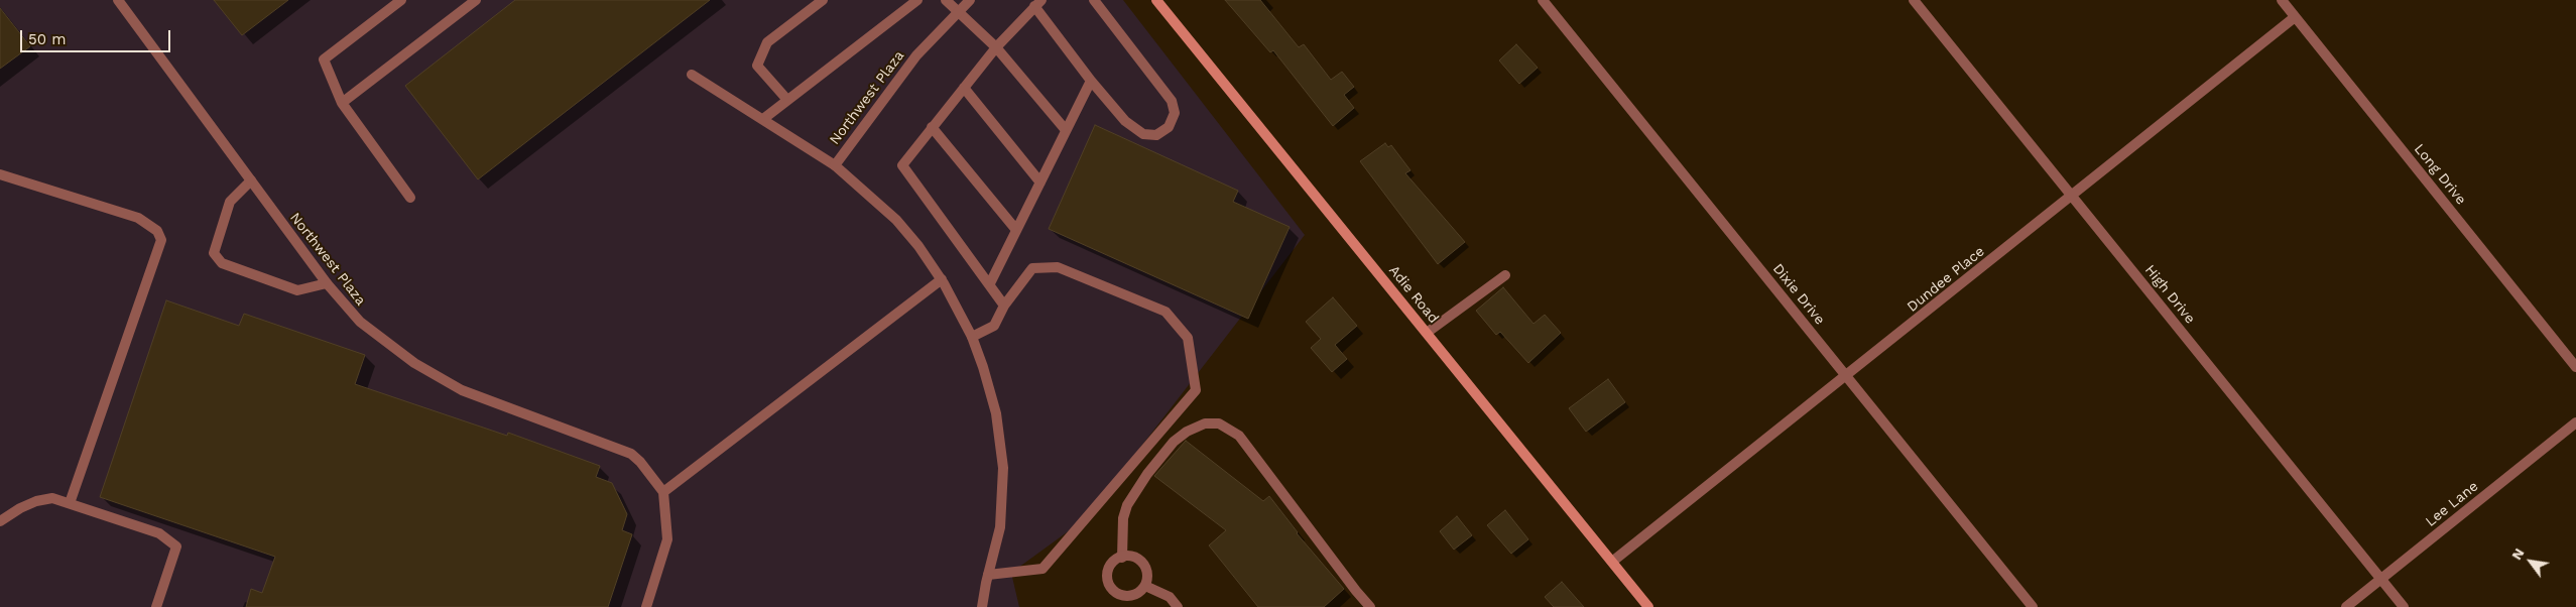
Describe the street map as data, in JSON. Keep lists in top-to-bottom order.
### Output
{
  "streets": {
    "street": [
      "Northwest Plaza",
      "Long Drive",
      "Dundee Place",
      "Adie Road",
      "Dixie Drive",
      "High Drive",
      "Lee Lane"
    ]
  },
  "crossings": [
    ["Long Drive", "Dundee Place"],
    ["Dundee Place", "Adie Road"],
    ["Dundee Place", "Dixie Drive"],
    ["Dundee Place", "High Drive"],
    ["High Drive", "Lee Lane"]
  ],
  "scale_bar": "50 m",
  "north": "top left"
}
